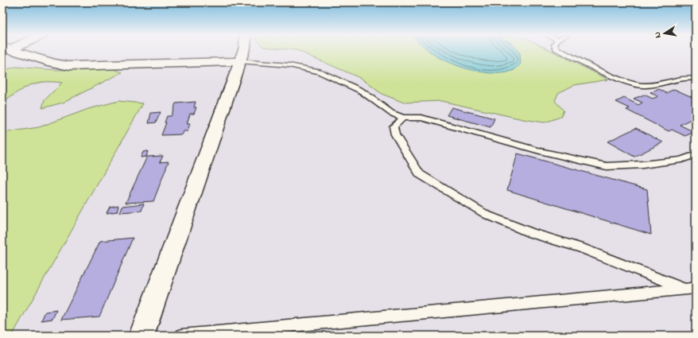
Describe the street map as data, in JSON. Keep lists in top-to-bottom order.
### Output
{
  "north": "left"
}
